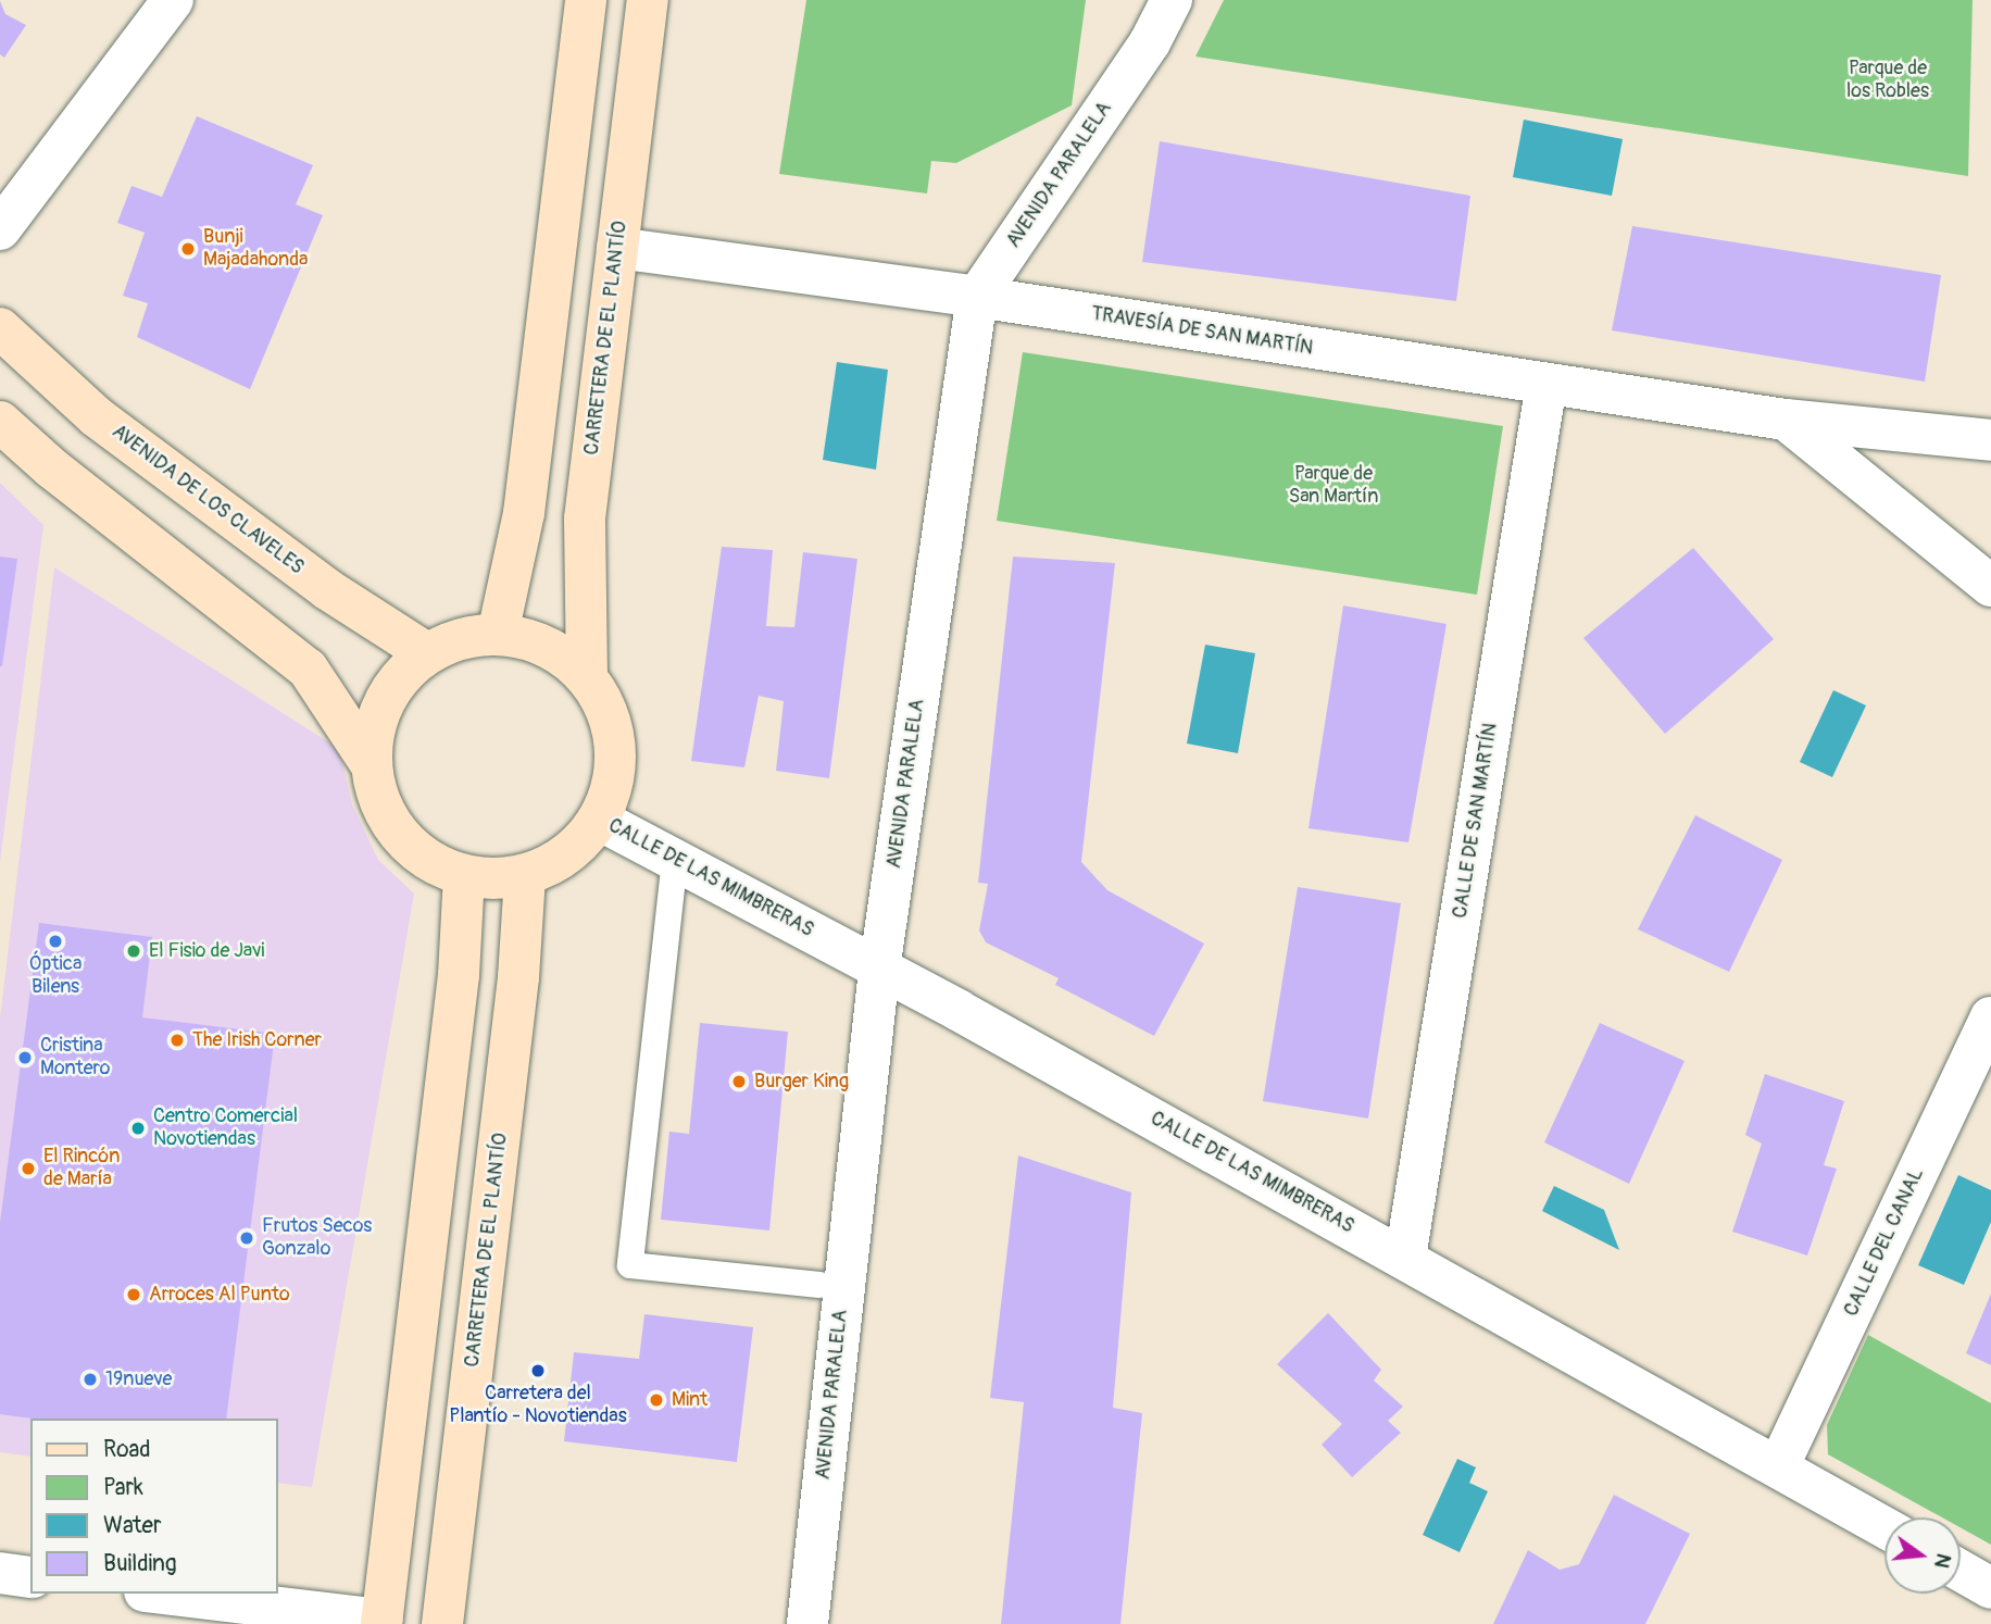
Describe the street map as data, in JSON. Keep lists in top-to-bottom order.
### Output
{
  "streets": {
    "street": [
      "AVENIDA PARALELA",
      "TRAVESÍA DE SAN MARTÍN",
      "CARRETERA DE EL PLANTÍO",
      "AVENIDA DE LOS CLAVELES",
      "CALLE DE SAN MARTÍN",
      "CALLE DE LAS MIMBRERAS",
      "CALLE DEL CANAL"
    ]
  },
  "crossings": [
    ["AVENIDA PARALELA", "TRAVESÍA DE SAN MARTÍN"],
    ["AVENIDA PARALELA", "CALLE DE LAS MIMBRERAS"],
    ["TRAVESÍA DE SAN MARTÍN", "CARRETERA DE EL PLANTÍO"],
    ["TRAVESÍA DE SAN MARTÍN", "CALLE DE SAN MARTÍN"],
    ["CARRETERA DE EL PLANTÍO", "AVENIDA DE LOS CLAVELES"],
    ["CARRETERA DE EL PLANTÍO", "CALLE DE LAS MIMBRERAS"],
    ["AVENIDA DE LOS CLAVELES", "CALLE DE LAS MIMBRERAS"],
    ["CALLE DE SAN MARTÍN", "CALLE DE LAS MIMBRERAS"],
    ["CALLE DE LAS MIMBRERAS", "CALLE DEL CANAL"]
  ],
  "parks": ["Parque de los Robles", "Parque de San Martín"],
  "places": [
    "Bunji Majadahonda",
    "Óptica Bilens",
    "El Fisio de Javi",
    "The Irish Corner",
    "Cristina Montero",
    "Burger King",
    "Centro Comercial Novotiendas",
    "El Rincón de María",
    "Frutos Secos Gonzalo",
    "Arroces Al Punto",
    "Carretera del Plantío - Novotiendas",
    "19nueve",
    "Mint"
  ],
  "legend": [
    "Road",
    "Park",
    "Water",
    "Building"
  ],
  "north": "right"
}
